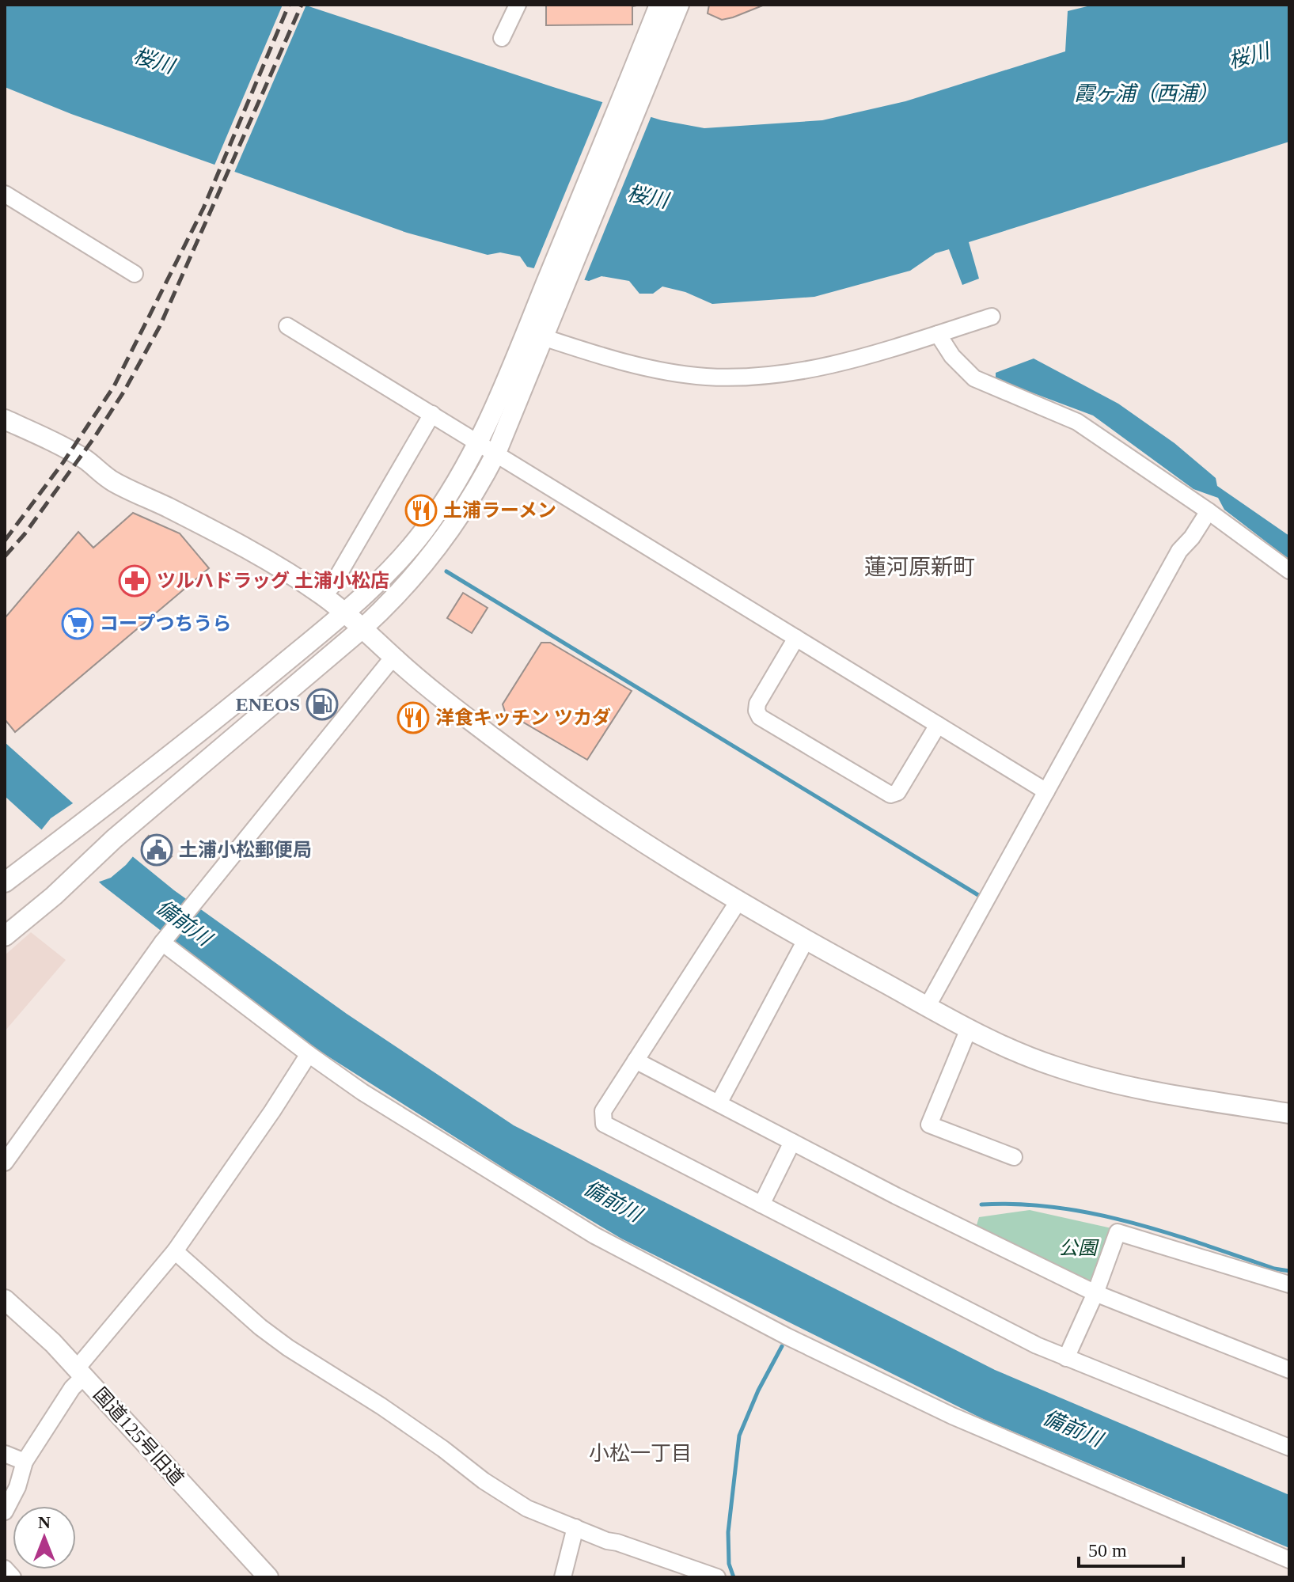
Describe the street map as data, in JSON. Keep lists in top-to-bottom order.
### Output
{
  "streets": {
    "street": ["国道125号旧道"]
  },
  "districts": ["蓮河原新町", "小松一丁目"],
  "water": ["桜川", "霞ヶ浦（西浦）", "備前川"],
  "parks": ["公園"],
  "places": {
    "restaurant": ["土浦ラーメン", "洋食キッチン ツカダ"],
    "pharmacy": ["ツルハドラッグ 土浦小松店"],
    "supermarket": ["コープつちうら"],
    "fuel station": ["ENEOS"],
    "public building": ["土浦小松郵便局"]
  },
  "scale_bar": "50 m",
  "north": "top"
}
